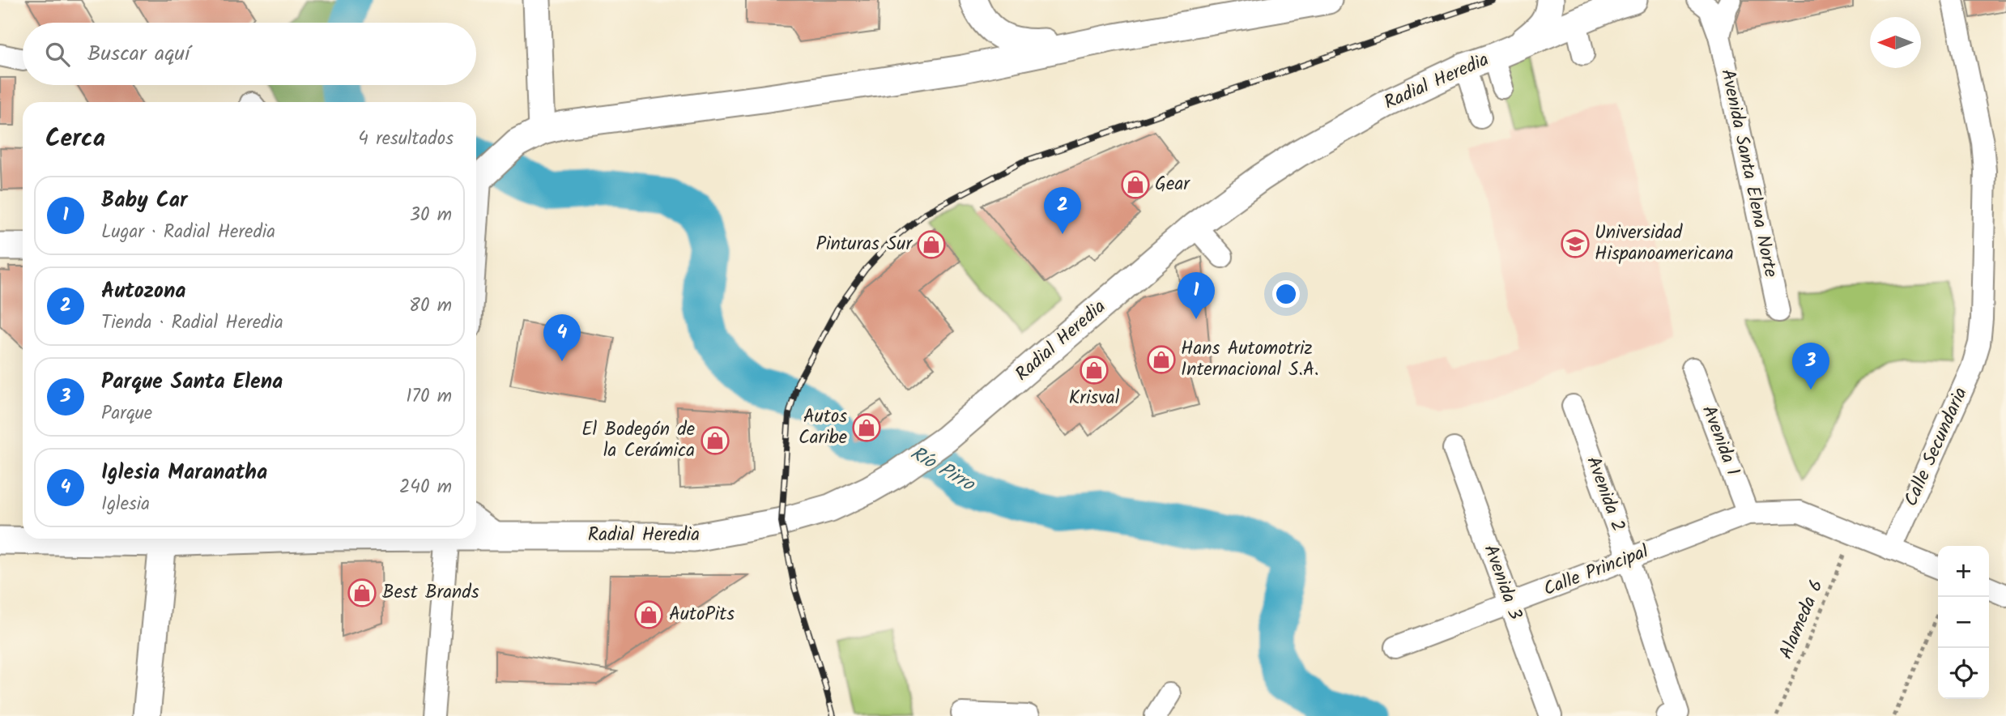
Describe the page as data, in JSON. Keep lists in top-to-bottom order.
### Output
{
  "streets": {
    "main road": ["Radial Heredia"],
    "street": [
      "Avenida Santa Elena Norte",
      "Avenida 1",
      "Calle Secundaria",
      "Avenida 2",
      "Calle Principal",
      "Avenida 3"
    ],
    "path": ["Alameda 6"]
  },
  "crossings": [
    ["Avenida 1", "Calle Principal"],
    ["Avenida 2", "Calle Principal"],
    ["Calle Principal", "Avenida 3"],
    ["Calle Principal", "Alameda 6"]
  ],
  "water": ["Río Pirro"],
  "places": {
    "shop": [
      "Gear",
      "Pinturas Sur",
      "Hans Automotriz Internacional S.A.",
      "Krisval",
      "Autos Caribe",
      "El Bodegón de la Cerámica",
      "Best Brands",
      "AutoPits"
    ],
    "school or university": ["Universidad Hispanoamericana"]
  },
  "north": "left",
  "page": {
    "search": "Buscar aquí",
    "heading": ["Cerca", "4 resultados"],
    "list": [
      {
        "mark": "1",
        "name": "Baby Car",
        "note": "Lugar · Radial Heredia",
        "value": "30 m"
      },
      {
        "mark": "2",
        "name": "Autozona",
        "note": "Tienda · Radial Heredia",
        "value": "80 m"
      },
      {
        "mark": "3",
        "name": "Parque Santa Elena",
        "note": "Parque",
        "value": "170 m"
      },
      {
        "mark": "4",
        "name": "Iglesia Maranatha",
        "note": "Iglesia",
        "value": "240 m"
      }
    ],
    "pins": [
      "2",
      "1",
      "4",
      "3"
    ],
    "map_buttons": ["+", "−"]
  }
}
